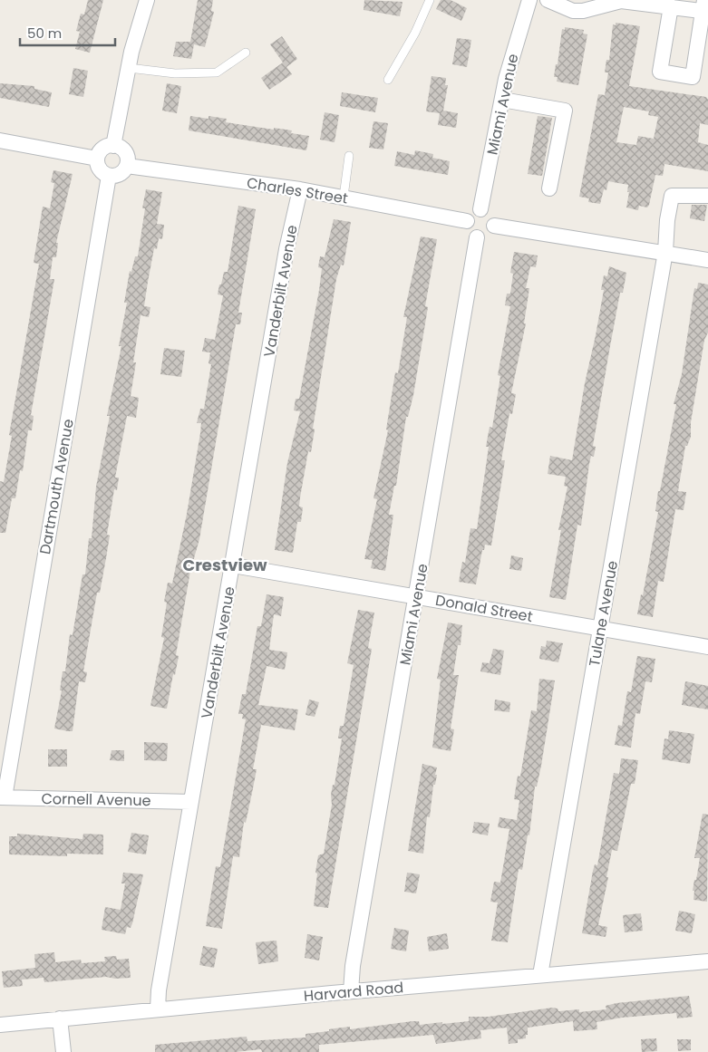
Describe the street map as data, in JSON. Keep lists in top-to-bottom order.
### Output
{
  "streets": {
    "street": [
      "Miami Avenue",
      "Charles Street",
      "Vanderbilt Avenue",
      "Dartmouth Avenue",
      "Donald Street",
      "Tulane Avenue",
      "Cornell Avenue",
      "Harvard Road"
    ]
  },
  "crossings": [
    ["Miami Avenue", "Charles Street"],
    ["Miami Avenue", "Donald Street"],
    ["Miami Avenue", "Harvard Road"],
    ["Charles Street", "Vanderbilt Avenue"],
    ["Charles Street", "Dartmouth Avenue"],
    ["Vanderbilt Avenue", "Donald Street"],
    ["Vanderbilt Avenue", "Cornell Avenue"],
    ["Vanderbilt Avenue", "Harvard Road"],
    ["Dartmouth Avenue", "Cornell Avenue"],
    ["Donald Street", "Tulane Avenue"],
    ["Tulane Avenue", "Harvard Road"]
  ],
  "districts": ["Crestview"],
  "scale_bar": "50 m"
}
